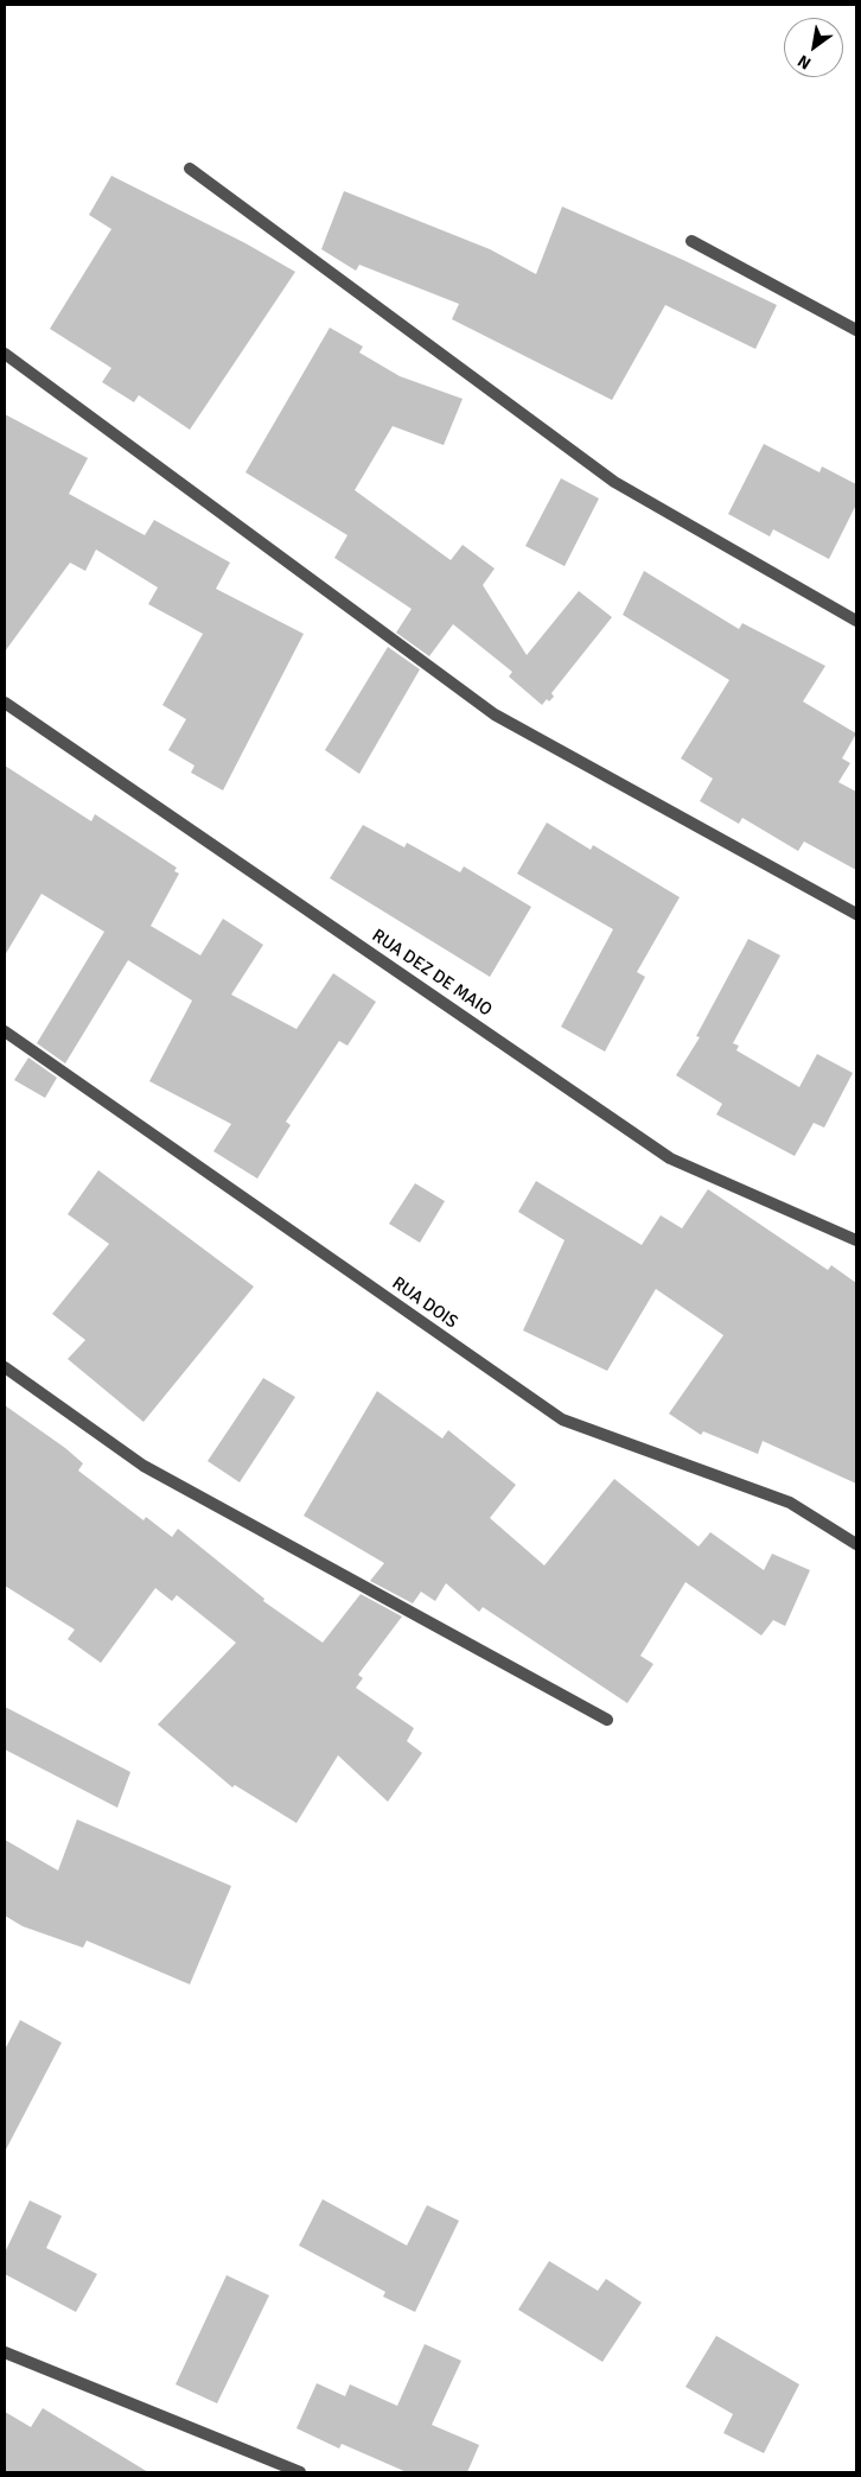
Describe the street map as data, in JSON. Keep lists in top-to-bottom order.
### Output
{
  "streets": {
    "street": ["RUA DEZ DE MAIO", "RUA DOIS"]
  },
  "north": "bottom left"
}
